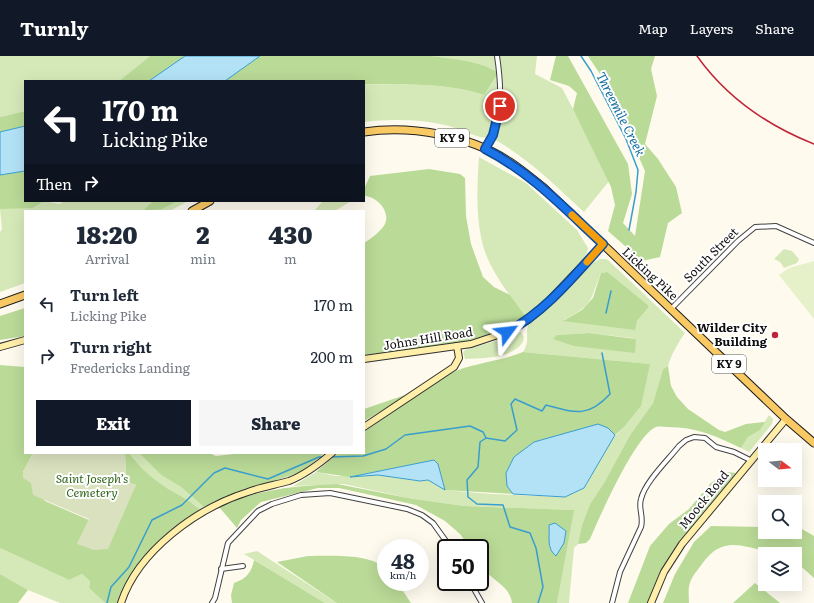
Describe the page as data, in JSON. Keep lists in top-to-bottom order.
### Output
{
  "streets": {
    "main road": [
      "KY 9",
      "Licking Pike",
      "Johns Hill Road",
      "Moock Road"
    ],
    "street": ["South Street"]
  },
  "crossings": [
    ["South Street", "Licking Pike"],
    ["Licking Pike", "Johns Hill Road"],
    ["Licking Pike", "Moock Road"]
  ],
  "water": ["Threemile Creek"],
  "parks": ["Saint Joseph’s Cemetery"],
  "places": ["Wilder City Building"],
  "north": "right",
  "page": {
    "header": "Turnly",
    "nav": ["Map", "Layers", "Share"],
    "turn": ["170 m", "Licking Pike"],
    "then": "Then",
    "eta": [
      "18:20",
      "Arrival",
      "2",
      "min",
      "430",
      "m"
    ],
    "list": [
      {
        "name": "Turn left",
        "note": "Licking Pike",
        "value": "170 m"
      },
      {
        "name": "Turn right",
        "note": "Fredericks Landing",
        "value": "200 m"
      }
    ],
    "buttons": ["Exit", "Share"],
    "speed": "48 km/h",
    "limit": "50"
  }
}
